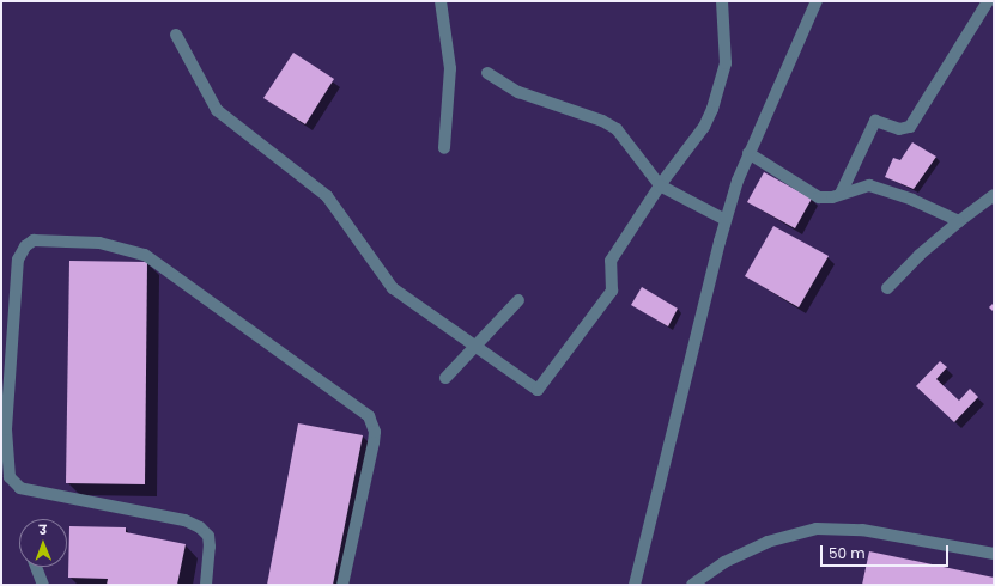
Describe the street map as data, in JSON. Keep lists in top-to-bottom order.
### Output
{
  "scale_bar": "50 m",
  "north": "top"
}
